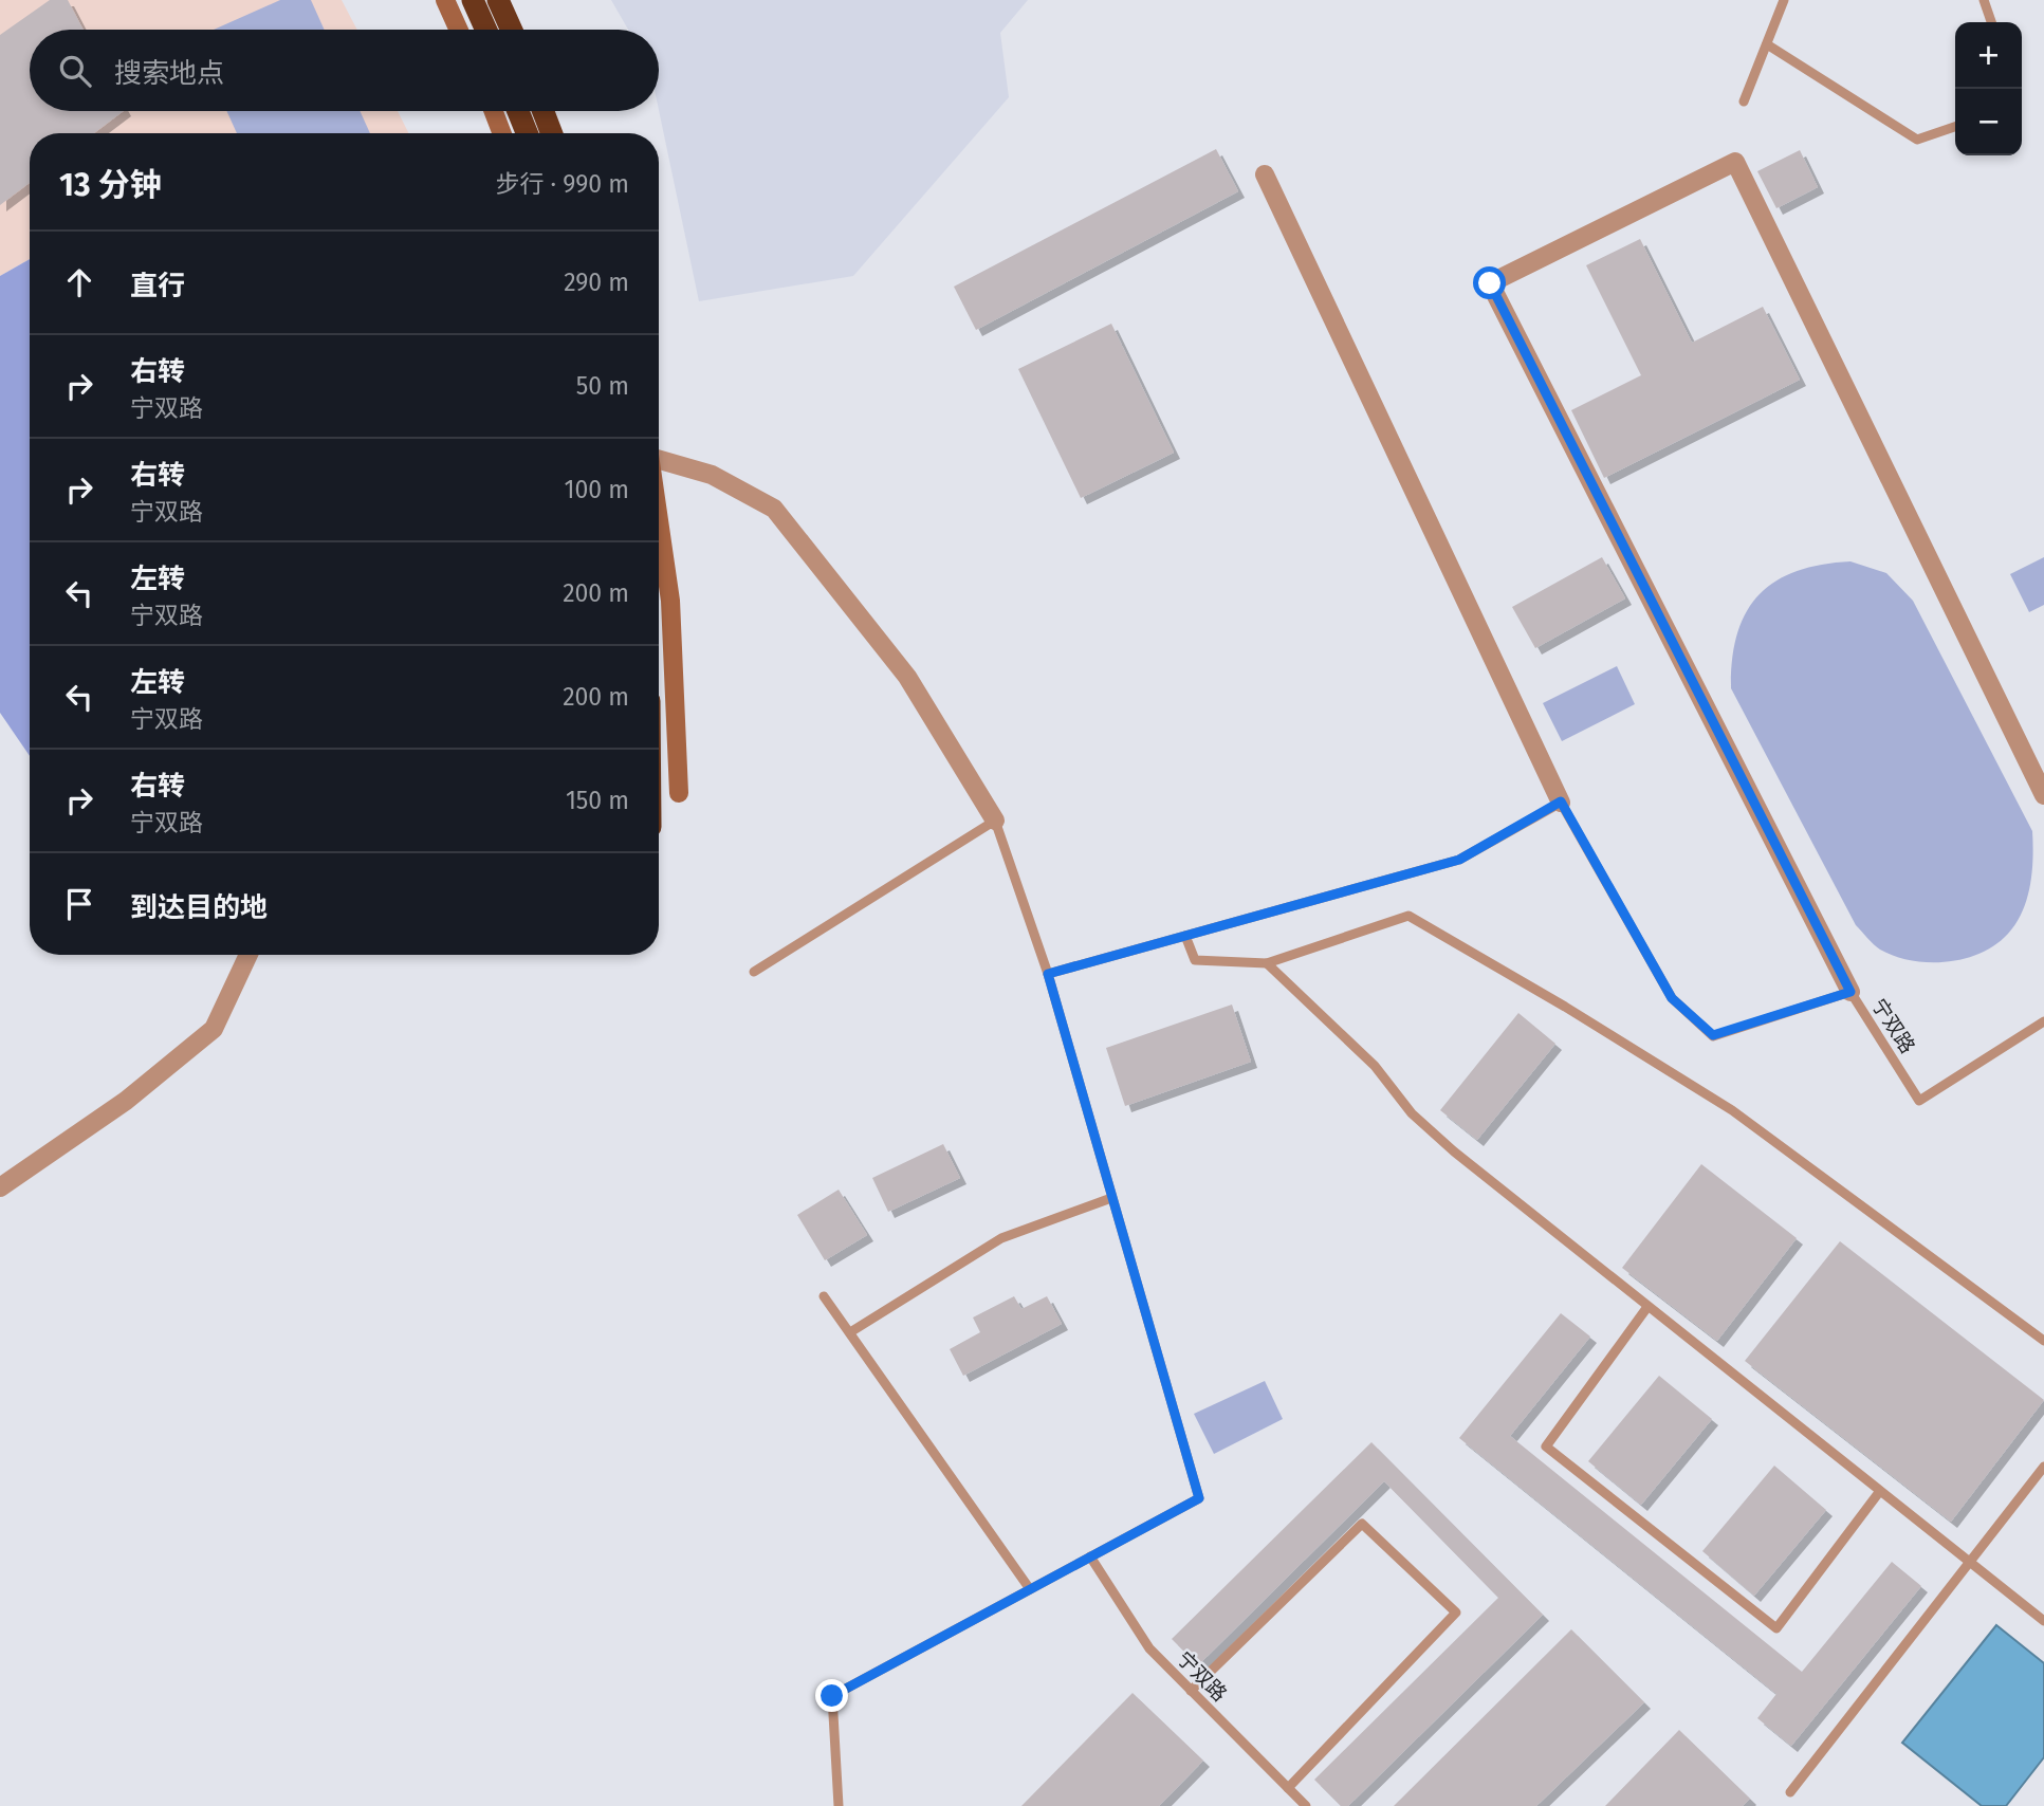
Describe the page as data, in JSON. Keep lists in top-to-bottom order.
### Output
{
  "streets": {
    "lane": ["宁双路"]
  },
  "page": {
    "map_buttons": ["+", "−"],
    "search": "搜索地点",
    "heading": ["13 分钟", "步行 · 990 m"],
    "list": [
      ["直行", "290 m"],
      ["右转", "宁双路", "50 m"],
      ["右转", "宁双路", "100 m"],
      ["左转", "宁双路", "200 m"],
      ["左转", "宁双路", "200 m"],
      ["右转", "宁双路", "150 m"],
      "到达目的地"
    ]
  }
}
